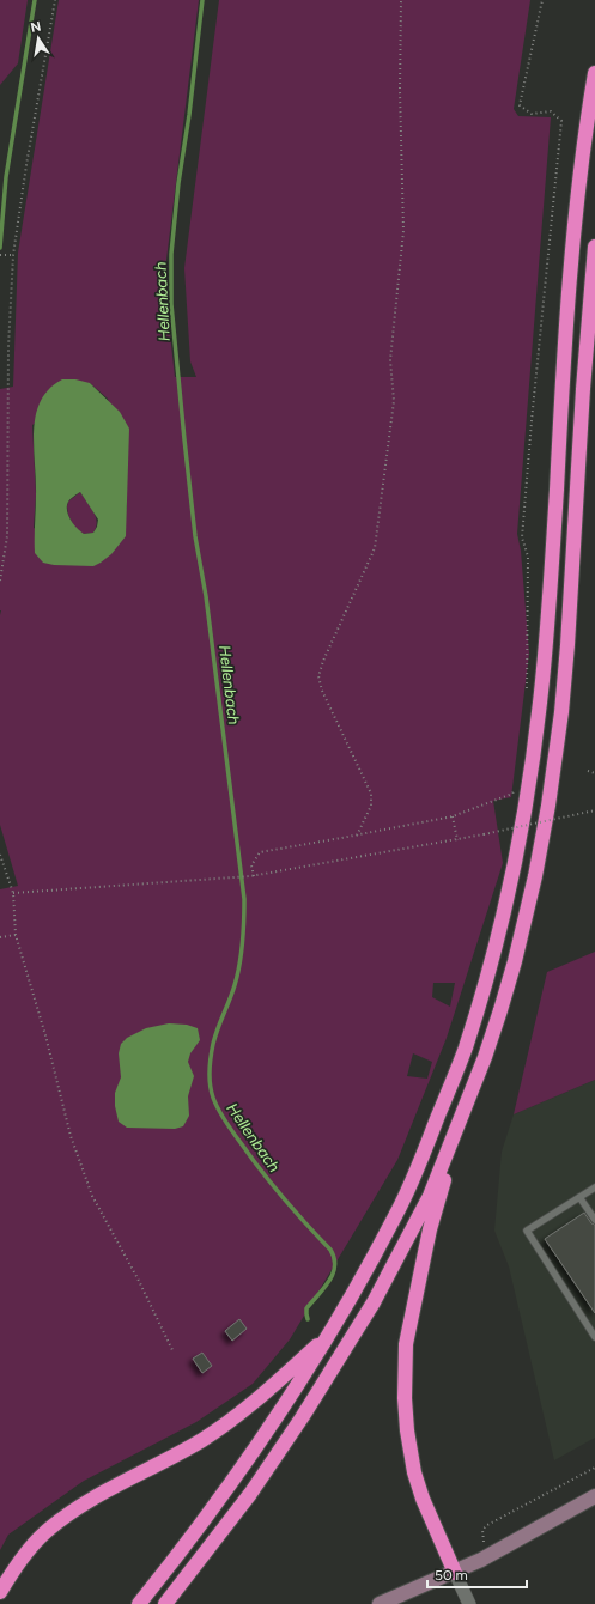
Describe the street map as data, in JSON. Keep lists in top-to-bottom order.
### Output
{
  "water": ["Hellenbach"],
  "scale_bar": "50 m",
  "north": "top"
}
